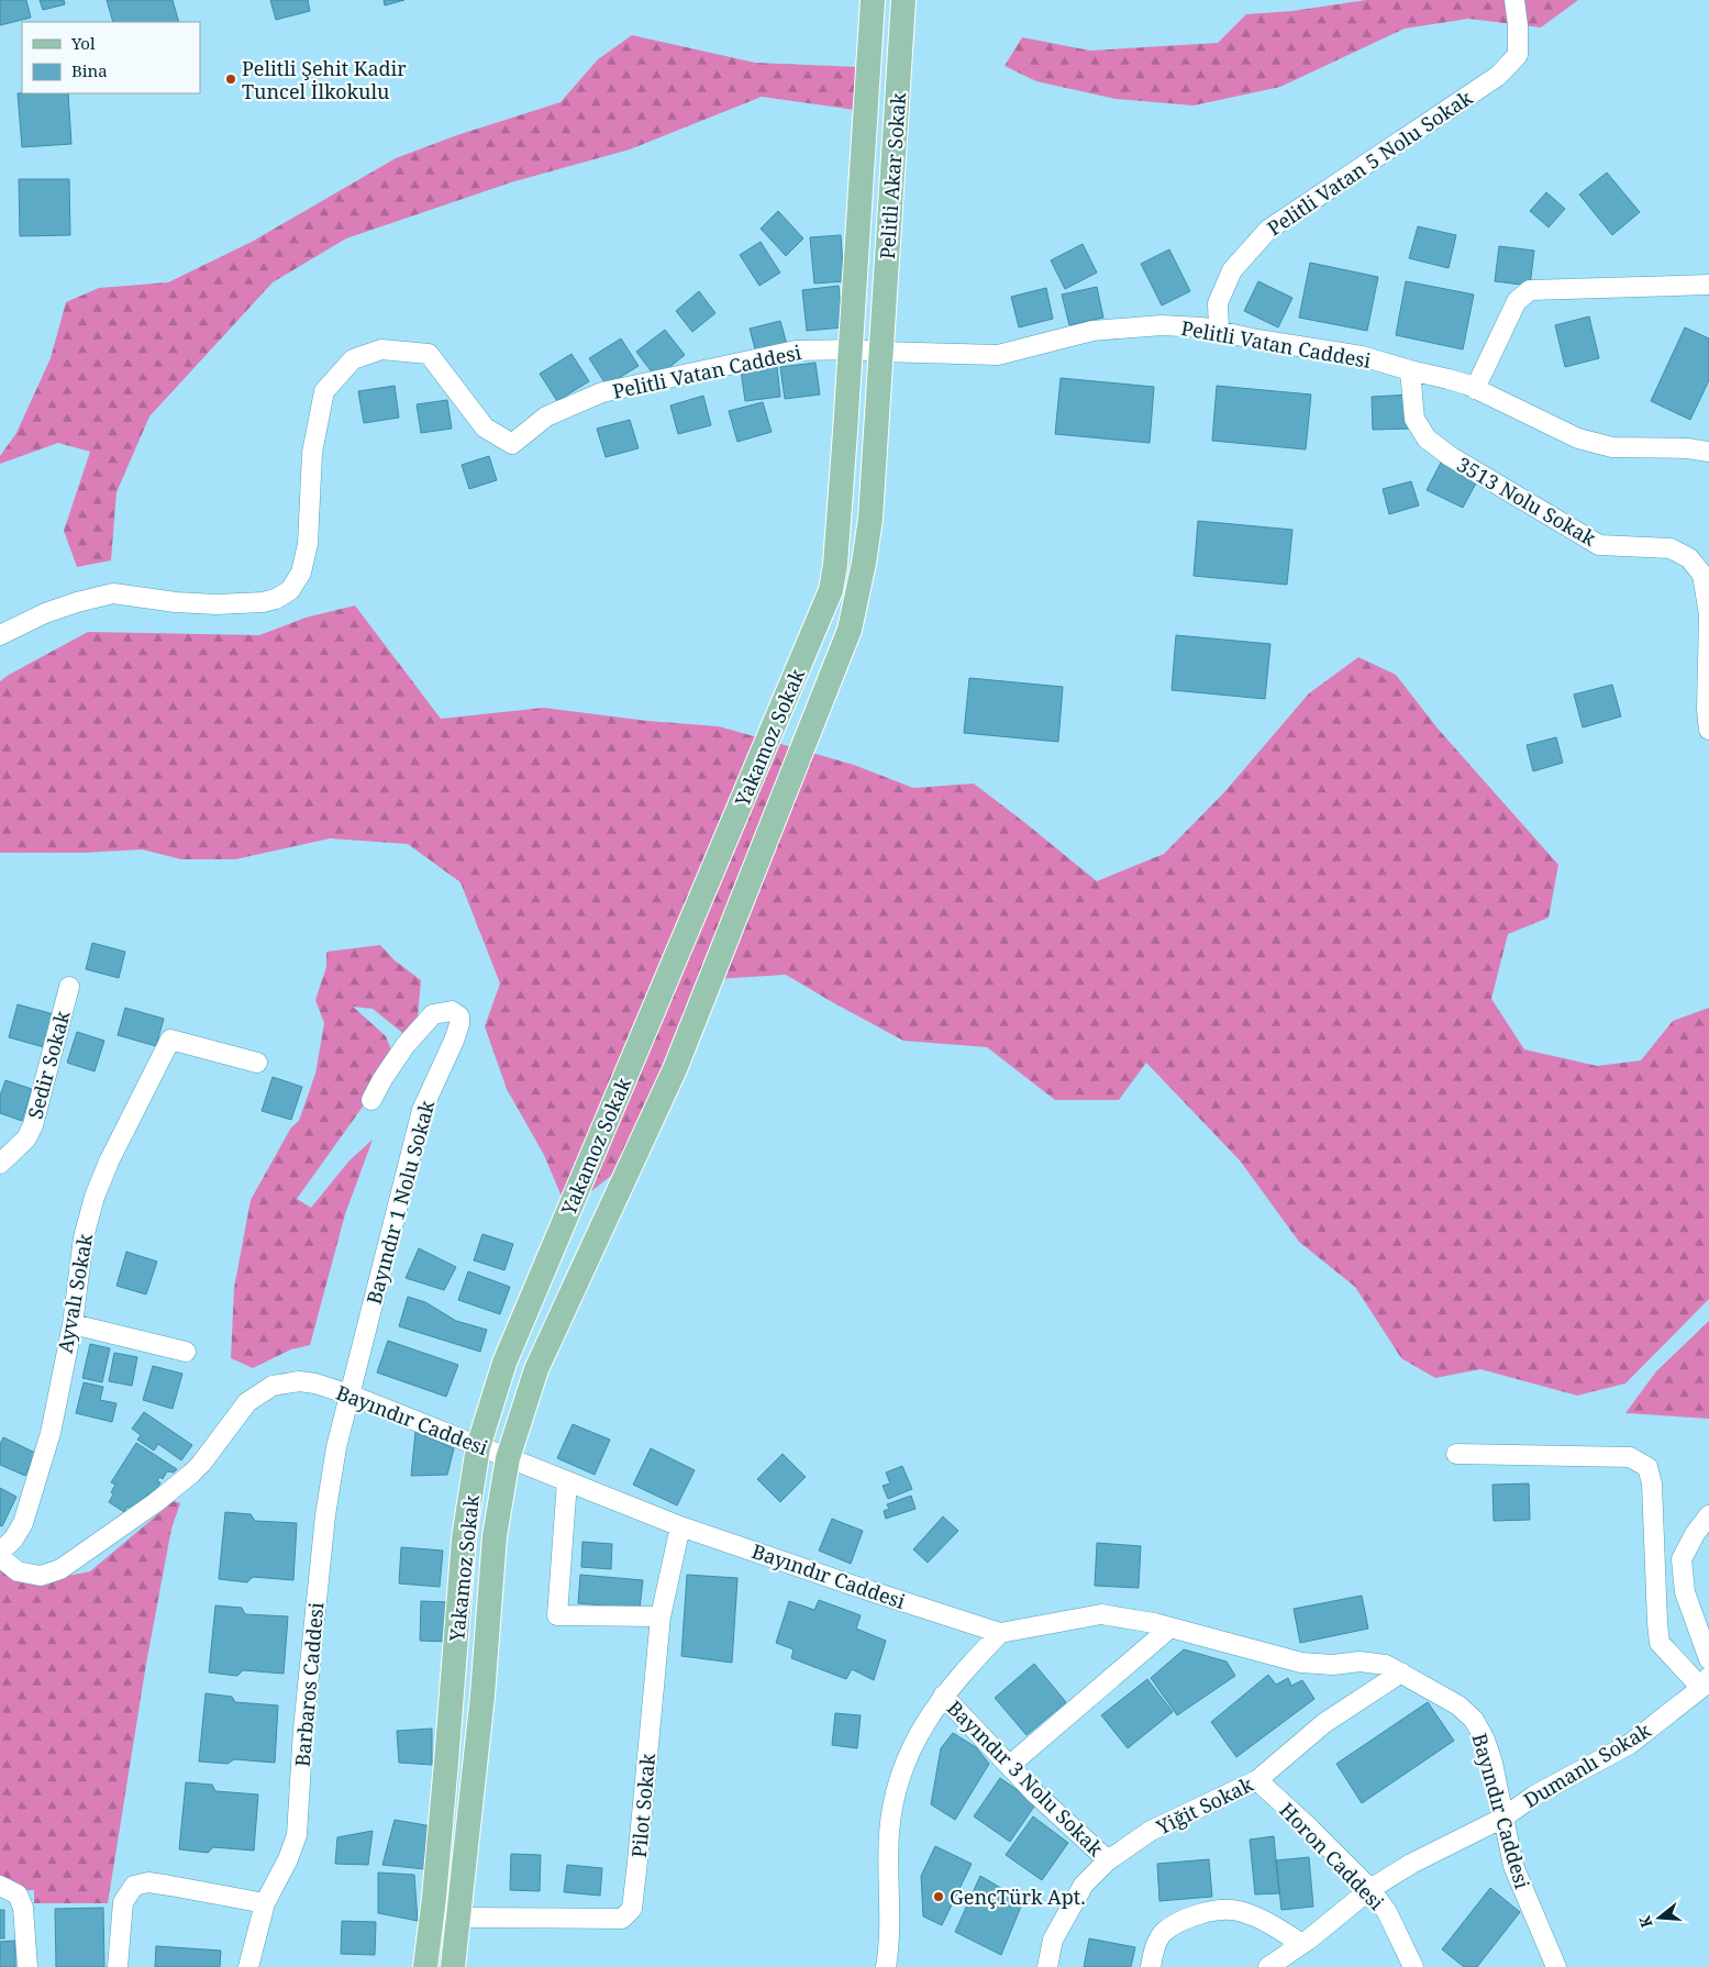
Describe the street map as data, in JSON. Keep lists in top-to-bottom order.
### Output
{
  "streets": {
    "main road": ["Pelitli Akar Sokak", "Yakamoz Sokak"],
    "street": [
      "Pelitli Vatan 5 Nolu Sokak",
      "Pelitli Vatan Caddesi",
      "3513 Nolu Sokak",
      "Sedir Sokak",
      "Bayındır 1 Nolu Sokak",
      "Ayvalı Sokak",
      "Bayındır Caddesi",
      "Barbaros Caddesi",
      "Dumanlı Sokak",
      "Bayındır 3 Nolu Sokak",
      "Pilot Sokak",
      "Yiğit Sokak",
      "Horon Caddesi"
    ]
  },
  "crossings": [
    ["Pelitli Vatan 5 Nolu Sokak", "Pelitli Vatan Caddesi"],
    ["Pelitli Akar Sokak", "Pelitli Vatan Caddesi"],
    ["Pelitli Akar Sokak", "Yakamoz Sokak"],
    ["Pelitli Vatan Caddesi", "3513 Nolu Sokak"],
    ["Pelitli Vatan Caddesi", "Yakamoz Sokak"],
    ["Yakamoz Sokak", "Bayındır Caddesi"],
    ["Yakamoz Sokak", "Pilot Sokak"],
    ["Bayındır 1 Nolu Sokak", "Bayındır Caddesi"],
    ["Bayındır 1 Nolu Sokak", "Barbaros Caddesi"],
    ["Bayındır Caddesi", "Barbaros Caddesi"],
    ["Bayındır Caddesi", "Dumanlı Sokak"],
    ["Bayındır Caddesi", "Pilot Sokak"],
    ["Bayındır Caddesi", "Yiğit Sokak"],
    ["Dumanlı Sokak", "Horon Caddesi"],
    ["Bayındır 3 Nolu Sokak", "Yiğit Sokak"],
    ["Yiğit Sokak", "Horon Caddesi"]
  ],
  "places": ["Pelitli Şehit Kadir Tuncel İlkokulu", "GençTürk Apt."],
  "legend": ["Yol", "Bina"],
  "north": "left"
}
